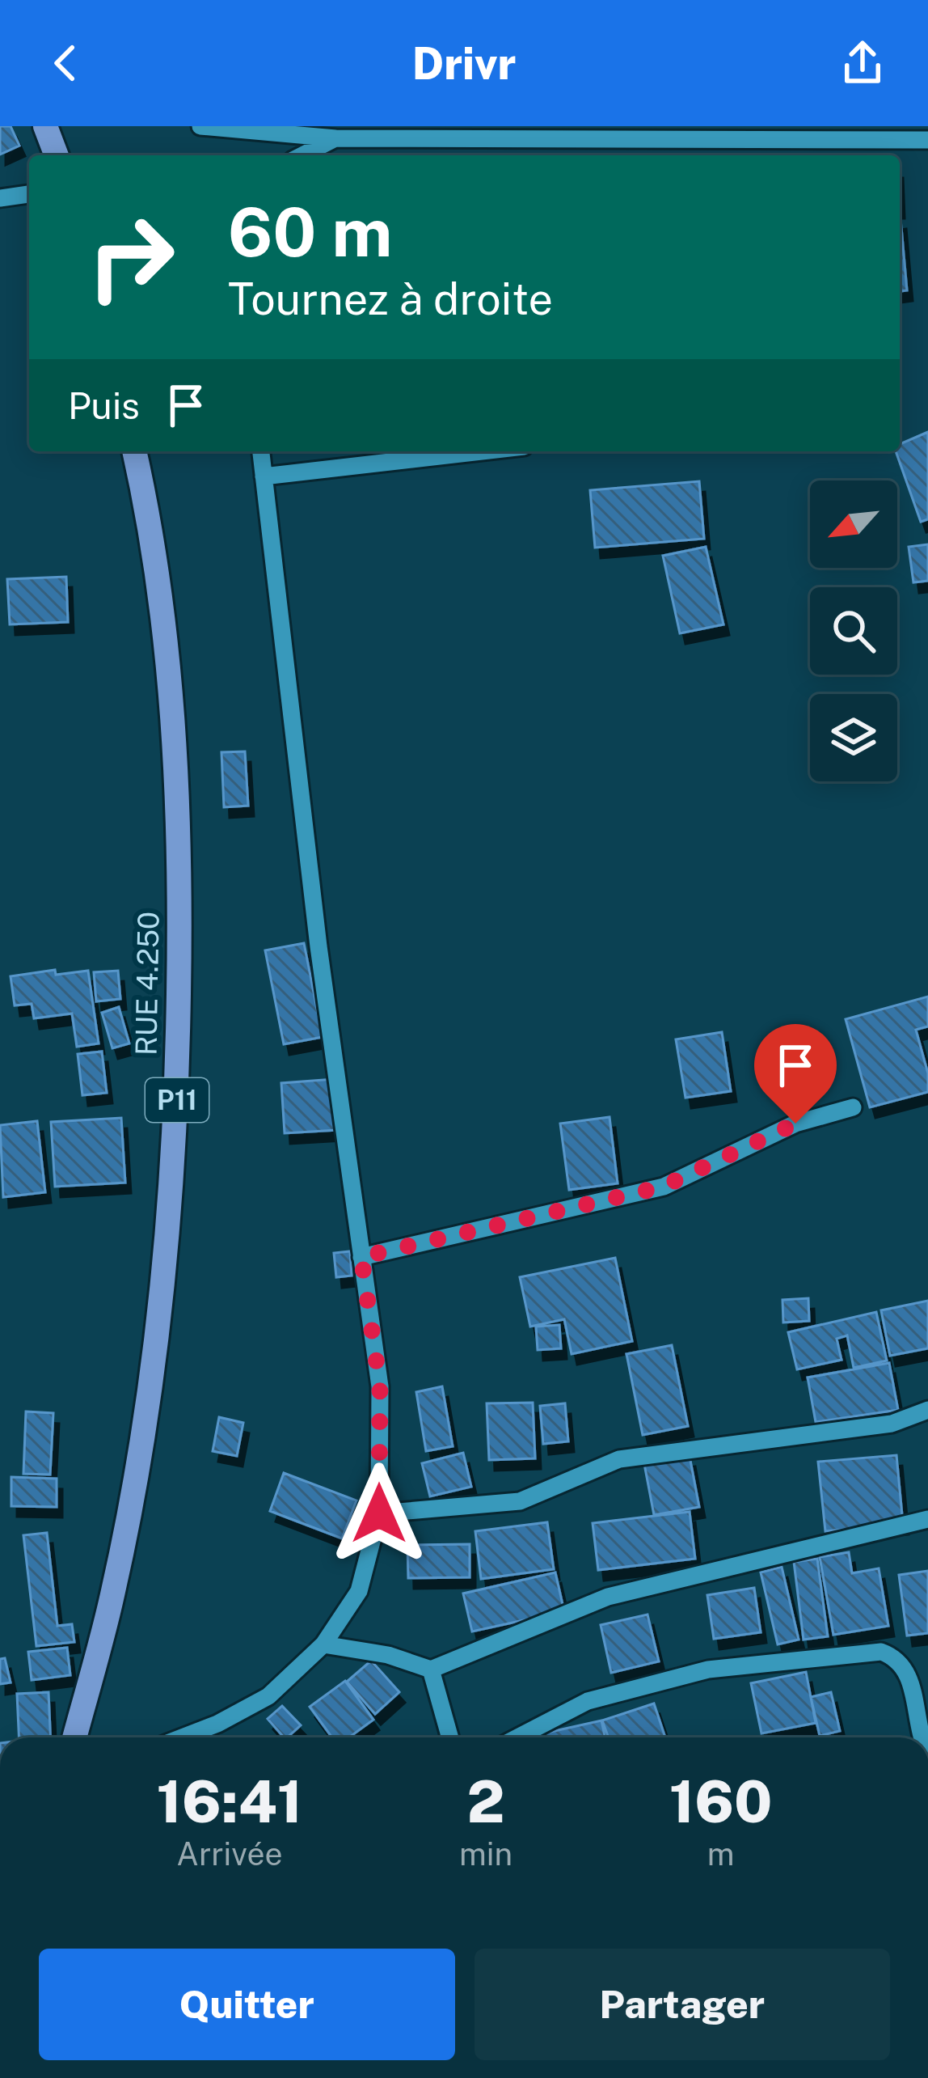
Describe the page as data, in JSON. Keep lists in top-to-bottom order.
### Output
{
  "streets": {
    "main road": ["RUE 4.250", "P11"]
  },
  "north": "bottom left",
  "page": {
    "header": "Drivr",
    "turn": ["60 m", "Tournez à droite"],
    "then": "Puis",
    "eta": [
      "16:41",
      "Arrivée",
      "2",
      "min",
      "160",
      "m"
    ],
    "buttons": ["Quitter", "Partager"]
  }
}
